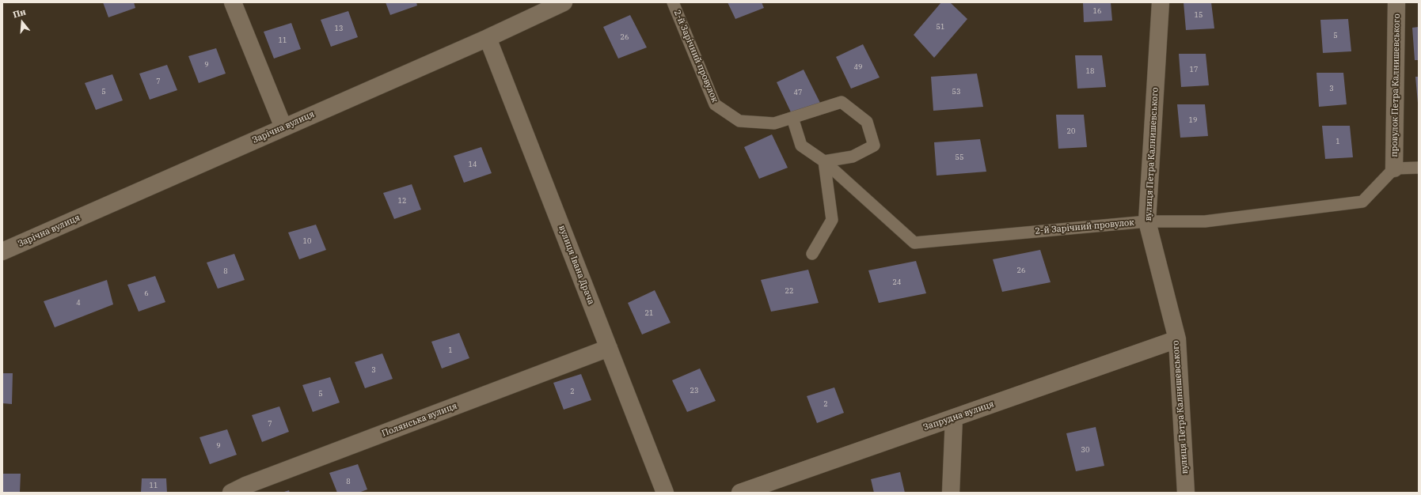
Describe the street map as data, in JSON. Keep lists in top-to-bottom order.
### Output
{
  "streets": {
    "street": [
      "провулок Петра Калнишевського",
      "Зарічна вулиця",
      "вулиця Петра Калнишевського",
      "вулиця Івана Драча",
      "Запрудна вулиця",
      "Полянська вулиця"
    ],
    "lane": ["2-й Зарічний провулок"]
  },
  "crossings": [
    ["2-й Зарічний провулок", "провулок Петра Калнишевського"],
    ["2-й Зарічний провулок", "вулиця Петра Калнишевського"],
    ["Зарічна вулиця", "вулиця Івана Драча"],
    ["вулиця Петра Калнишевського", "Запрудна вулиця"],
    ["вулиця Івана Драча", "Полянська вулиця"]
  ],
  "house_numbers": [
    "16",
    "15",
    "51",
    "13",
    "5",
    "26",
    "11",
    "9",
    "49",
    "17",
    "18",
    "7",
    "3",
    "5",
    "53",
    "47",
    "19",
    "20",
    "1",
    "55",
    "14",
    "12",
    "10",
    "26",
    "8",
    "24",
    "22",
    "6",
    "4",
    "21",
    "1",
    "3",
    "23",
    "2",
    "5",
    "2",
    "7",
    "9",
    "30",
    "8",
    "11"
  ],
  "north": "top"
}
